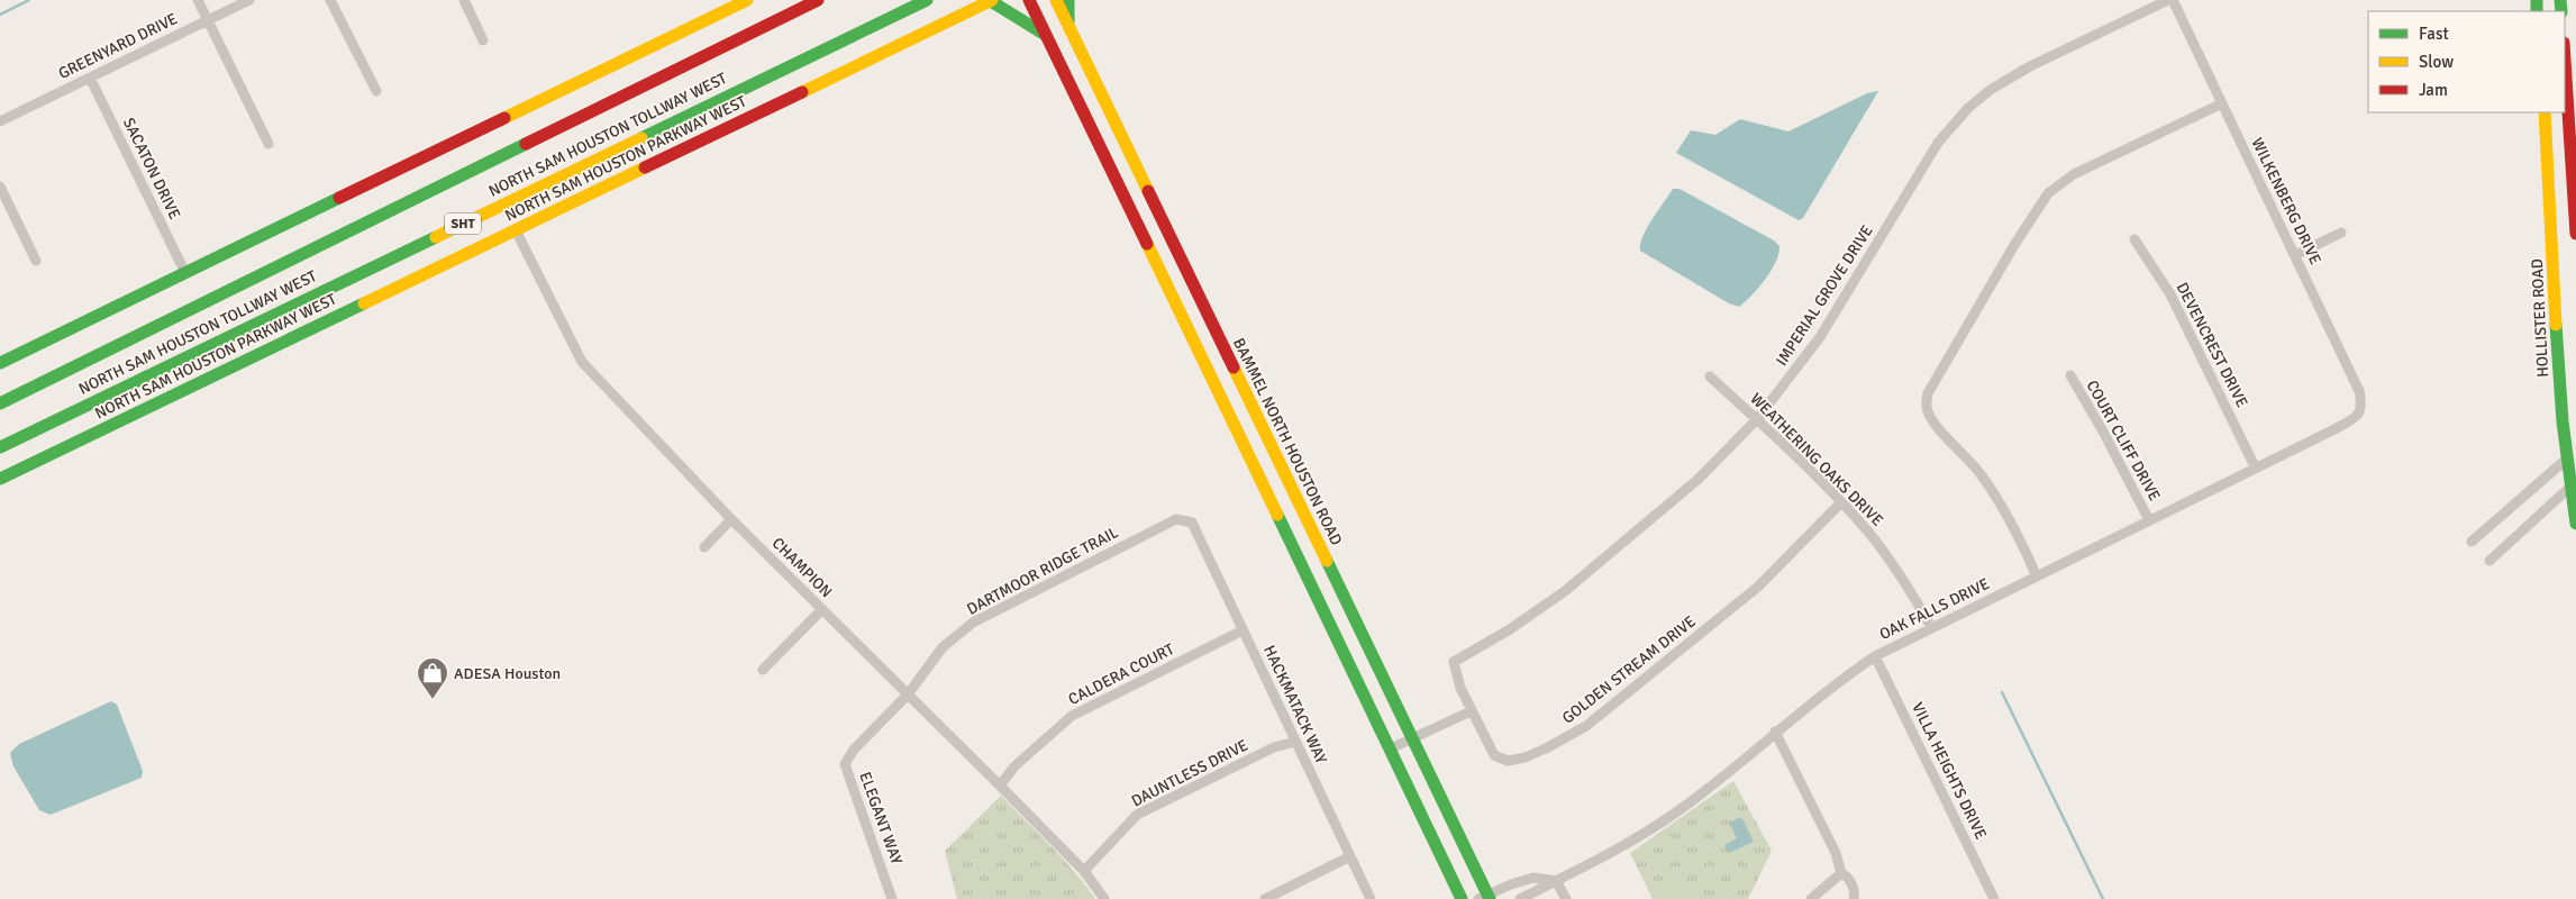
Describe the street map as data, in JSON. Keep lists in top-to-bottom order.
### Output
{
  "streets": {
    "main road": [
      "NORTH SAM HOUSTON TOLLWAY WEST",
      "NORTH SAM HOUSTON PARKWAY WEST",
      "SHT",
      "HOLLISTER ROAD",
      "BAMMEL NORTH HOUSTON ROAD"
    ],
    "street": [
      "GREENYARD DRIVE",
      "SACATON DRIVE",
      "WILKENBERG DRIVE",
      "IMPERIAL GROVE DRIVE",
      "DEVENCREST DRIVE",
      "COURT CLIFF DRIVE",
      "WEATHERING OAKS DRIVE",
      "CHAMPION",
      "DARTMOOR RIDGE TRAIL",
      "OAK FALLS DRIVE",
      "GOLDEN STREAM DRIVE",
      "CALDERA COURT",
      "HACKMATACK WAY",
      "VILLA HEIGHTS DRIVE",
      "DAUNTLESS DRIVE",
      "ELEGANT WAY"
    ]
  },
  "crossings": [
    ["GREENYARD DRIVE", "SACATON DRIVE"],
    ["NORTH SAM HOUSTON PARKWAY WEST", "CHAMPION"],
    ["WILKENBERG DRIVE", "IMPERIAL GROVE DRIVE"],
    ["WILKENBERG DRIVE", "OAK FALLS DRIVE"],
    ["IMPERIAL GROVE DRIVE", "WEATHERING OAKS DRIVE"],
    ["IMPERIAL GROVE DRIVE", "GOLDEN STREAM DRIVE"],
    ["DEVENCREST DRIVE", "OAK FALLS DRIVE"],
    ["COURT CLIFF DRIVE", "OAK FALLS DRIVE"],
    ["BAMMEL NORTH HOUSTON ROAD", "OAK FALLS DRIVE"],
    ["WEATHERING OAKS DRIVE", "OAK FALLS DRIVE"],
    ["WEATHERING OAKS DRIVE", "GOLDEN STREAM DRIVE"],
    ["CHAMPION", "DARTMOOR RIDGE TRAIL"],
    ["CHAMPION", "CALDERA COURT"],
    ["CHAMPION", "DAUNTLESS DRIVE"],
    ["DARTMOOR RIDGE TRAIL", "HACKMATACK WAY"],
    ["DARTMOOR RIDGE TRAIL", "ELEGANT WAY"],
    ["OAK FALLS DRIVE", "VILLA HEIGHTS DRIVE"],
    ["CALDERA COURT", "HACKMATACK WAY"],
    ["HACKMATACK WAY", "DAUNTLESS DRIVE"]
  ],
  "places": {
    "shop": ["ADESA Houston"]
  },
  "legend": ["Fast", "Slow", "Jam"]
}
